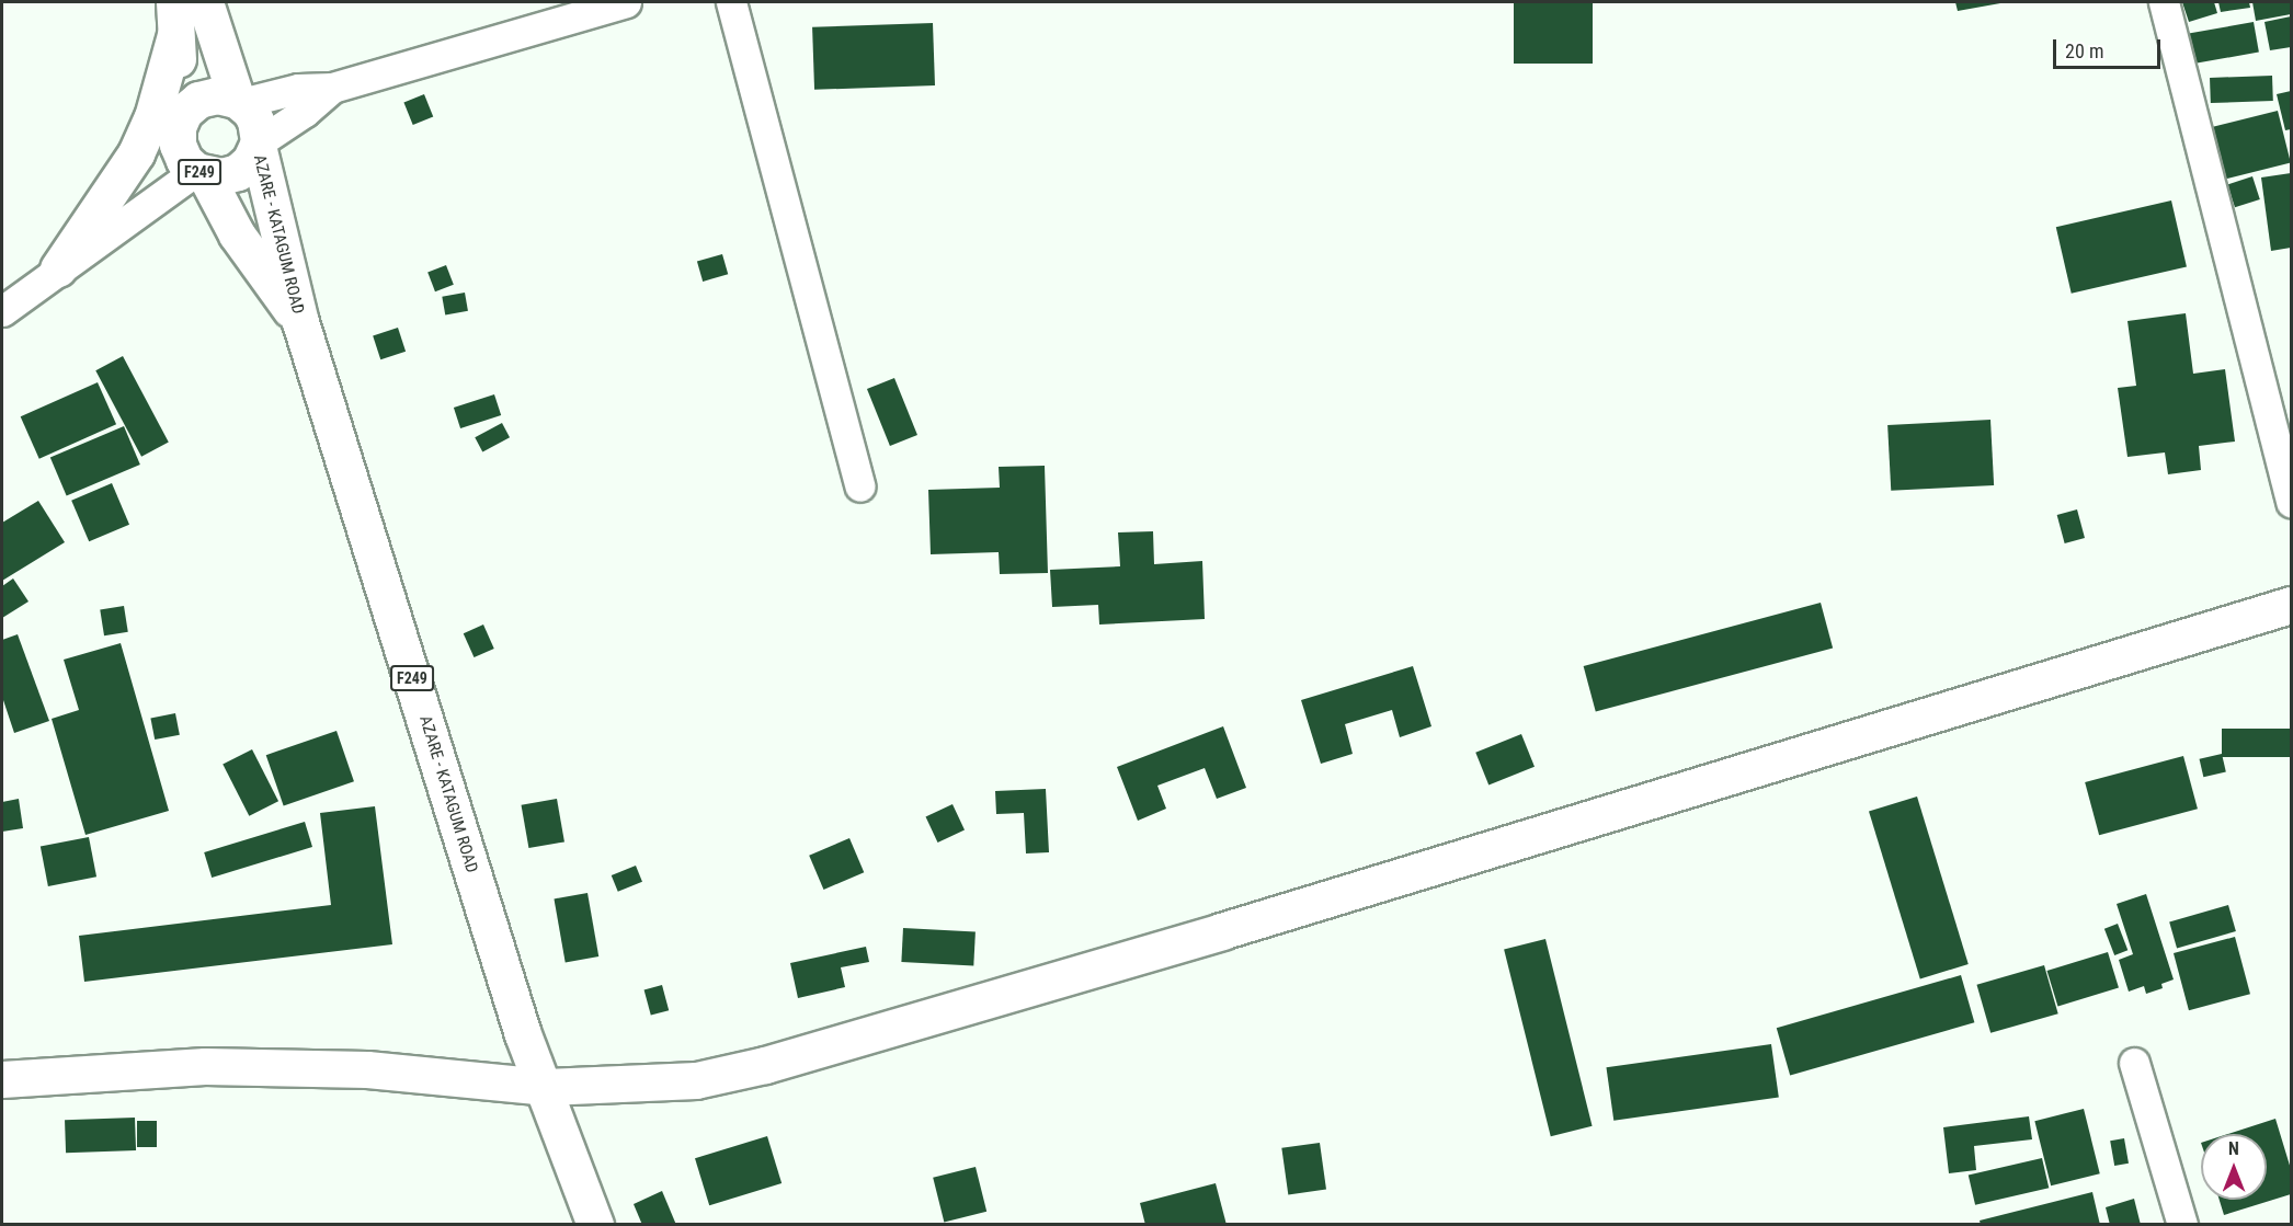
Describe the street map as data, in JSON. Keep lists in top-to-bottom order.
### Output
{
  "streets": {
    "street": ["F249", "AZARE - KATAGUM ROAD"]
  },
  "scale_bar": "20 m",
  "north": "top"
}
